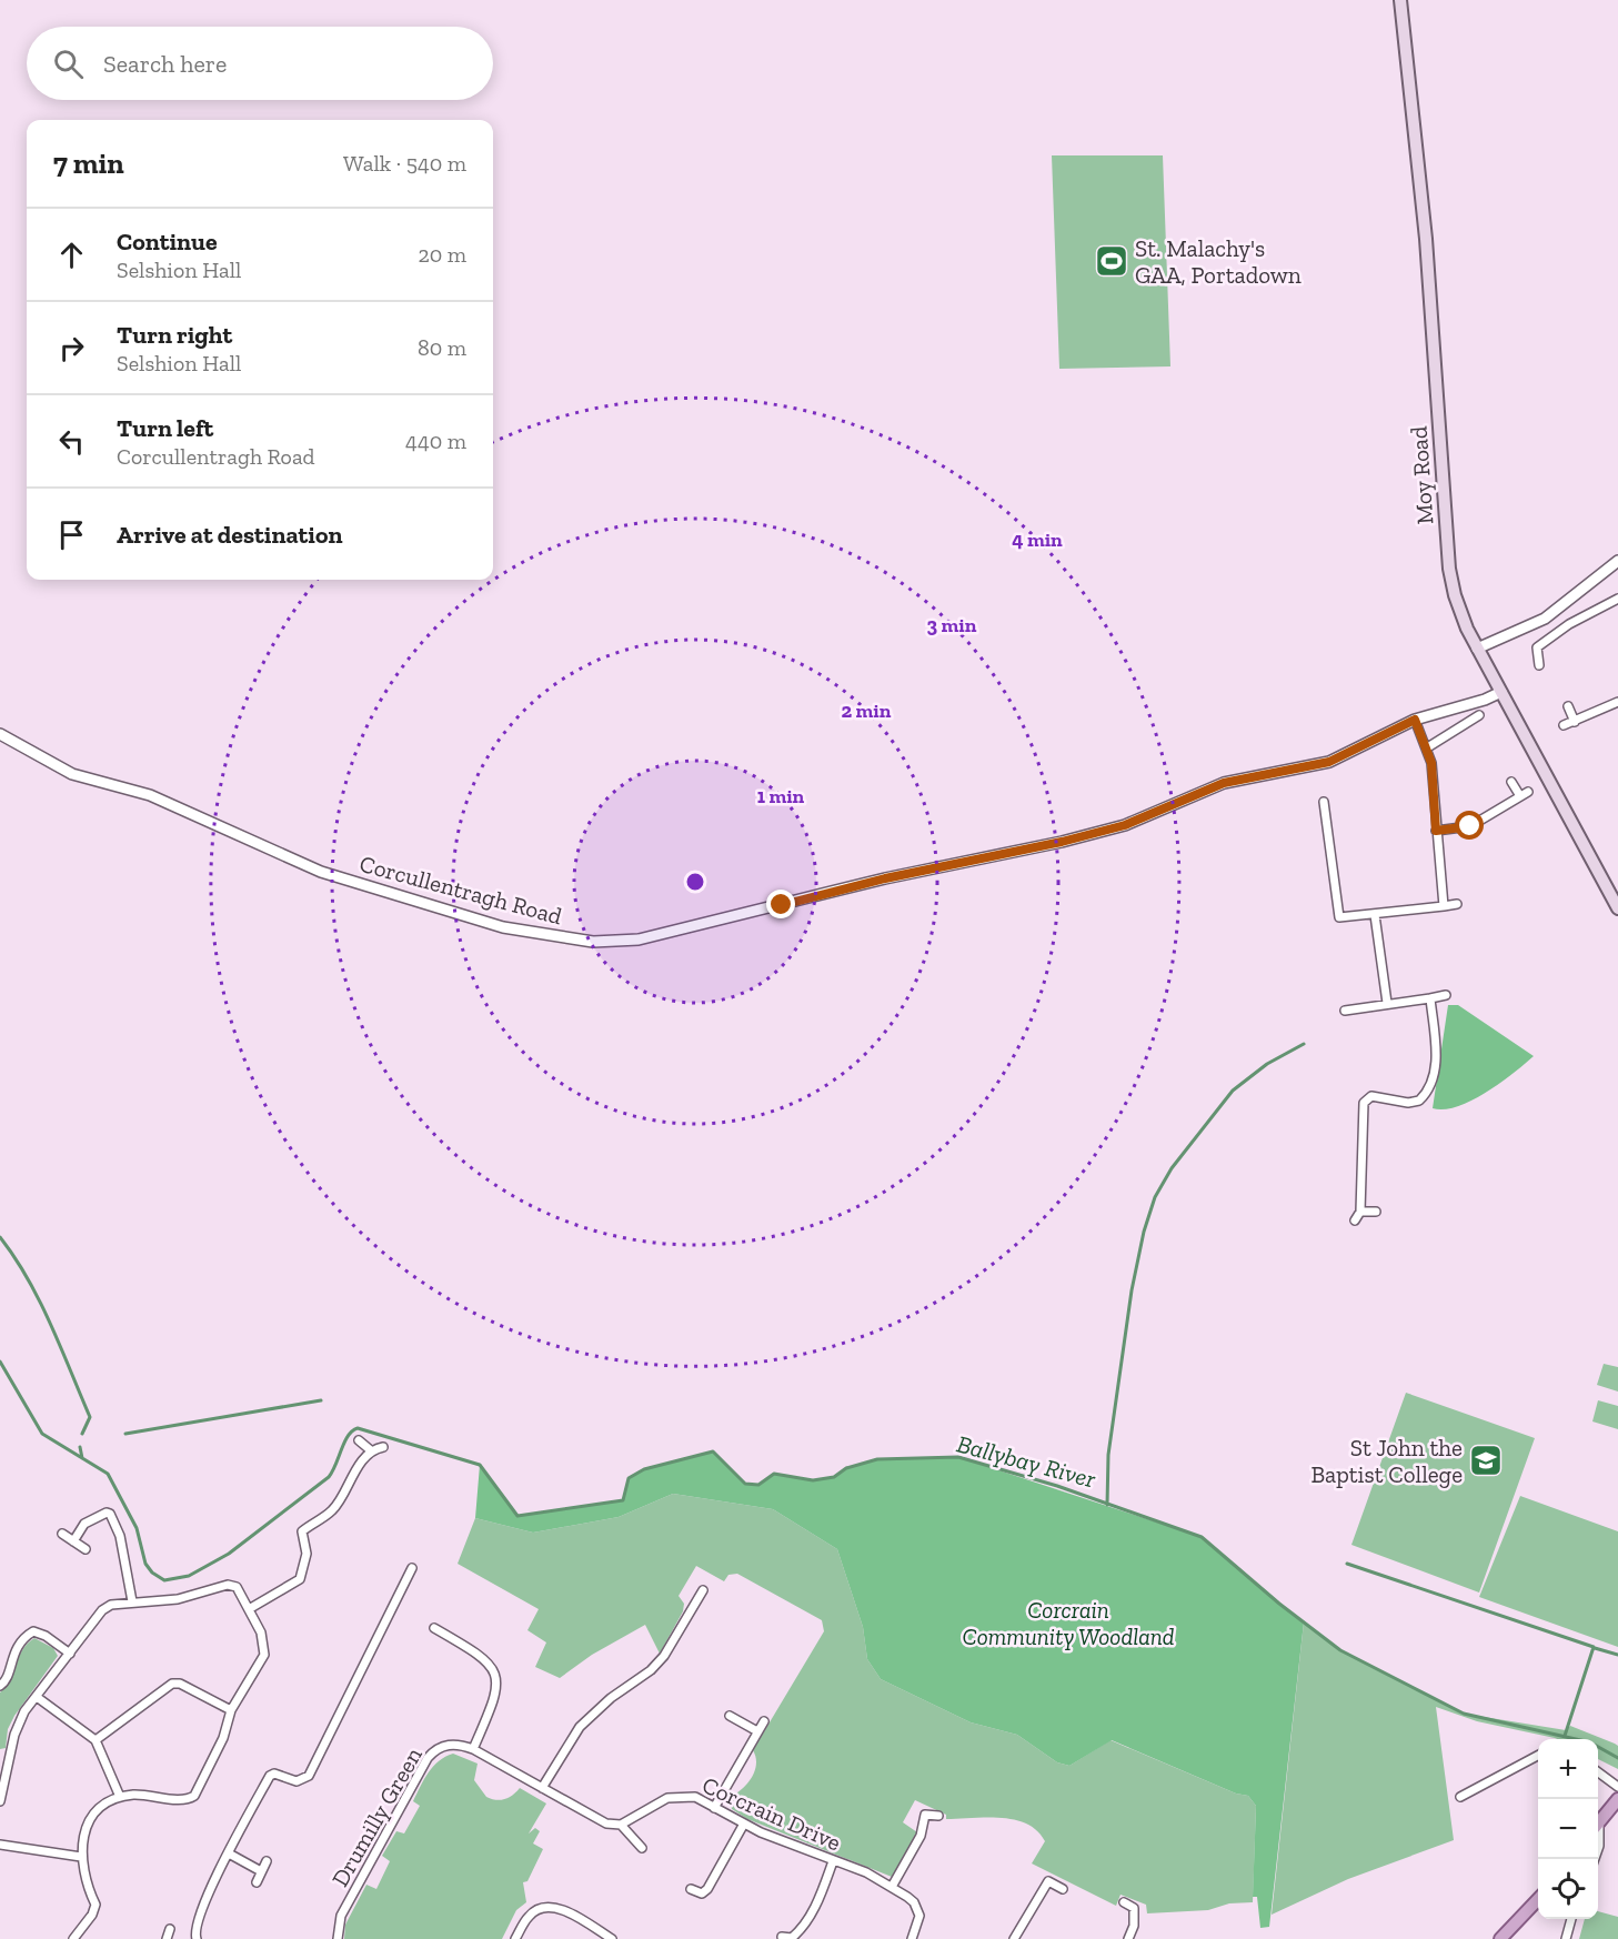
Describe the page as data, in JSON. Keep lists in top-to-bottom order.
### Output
{
  "streets": {
    "main road": ["Moy Road"],
    "street": ["Corcullentragh Road", "Corcrain Drive", "Drumilly Green"]
  },
  "crossings": [
    ["Moy Road", "Corcullentragh Road"]
  ],
  "water": ["Ballybay River"],
  "parks": ["Corcrain Community Woodland"],
  "places": {
    "sports": ["St. Malachy's GAA, Portadown"],
    "school or university": ["St John the Baptist College"]
  },
  "page": {
    "search": "Search here",
    "heading": ["7 min", "Walk · 540 m"],
    "list": [
      ["Continue", "Selshion Hall", "20 m"],
      ["Turn right", "Selshion Hall", "80 m"],
      ["Turn left", "Corcullentragh Road", "440 m"],
      "Arrive at destination"
    ],
    "map_buttons": ["+", "−"]
  },
  "rings": [
    "4 min",
    "3 min",
    "2 min",
    "1 min"
  ]
}
